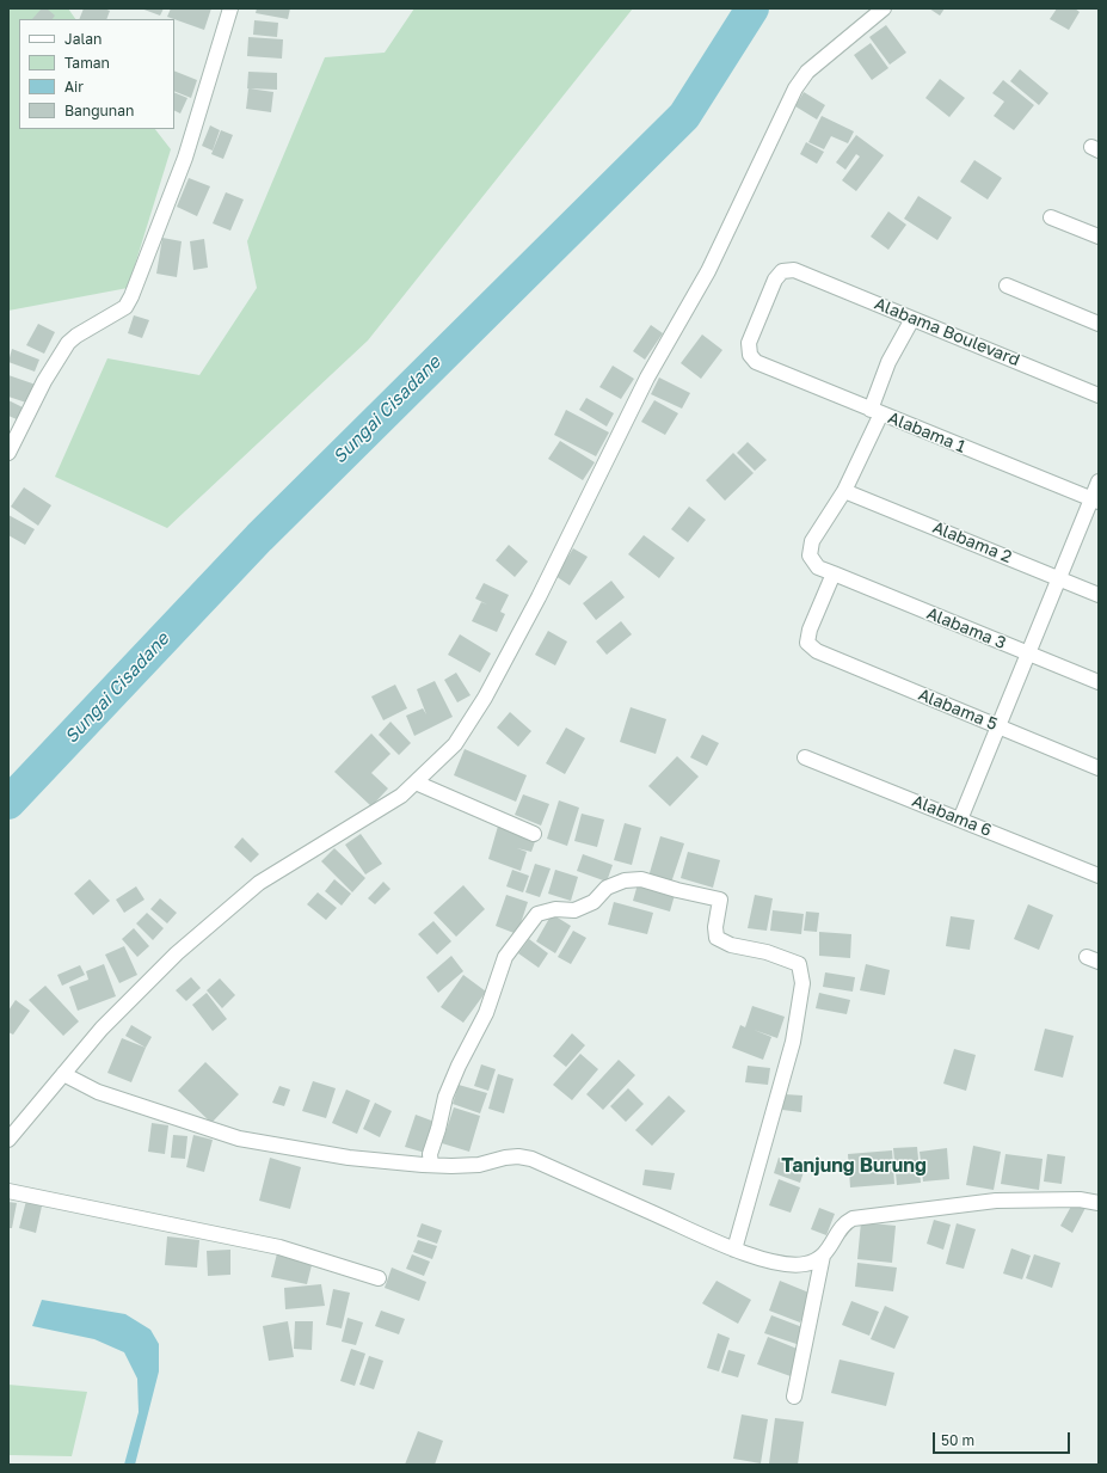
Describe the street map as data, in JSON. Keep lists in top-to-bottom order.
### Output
{
  "streets": {
    "street": [
      "Alabama Boulevard",
      "Alabama 1",
      "Alabama 2",
      "Alabama 3",
      "Alabama 5",
      "Alabama 6"
    ]
  },
  "crossings": [
    ["Alabama Boulevard", "Alabama 1"],
    ["Alabama Boulevard", "Alabama 3"],
    ["Alabama 1", "Alabama 3"],
    ["Alabama 2", "Alabama 3"],
    ["Alabama 3", "Alabama 5"]
  ],
  "districts": ["Tanjung Burung"],
  "water": ["Sungai Cisadane"],
  "legend": [
    "Jalan",
    "Taman",
    "Air",
    "Bangunan"
  ],
  "scale_bar": "50 m"
}
